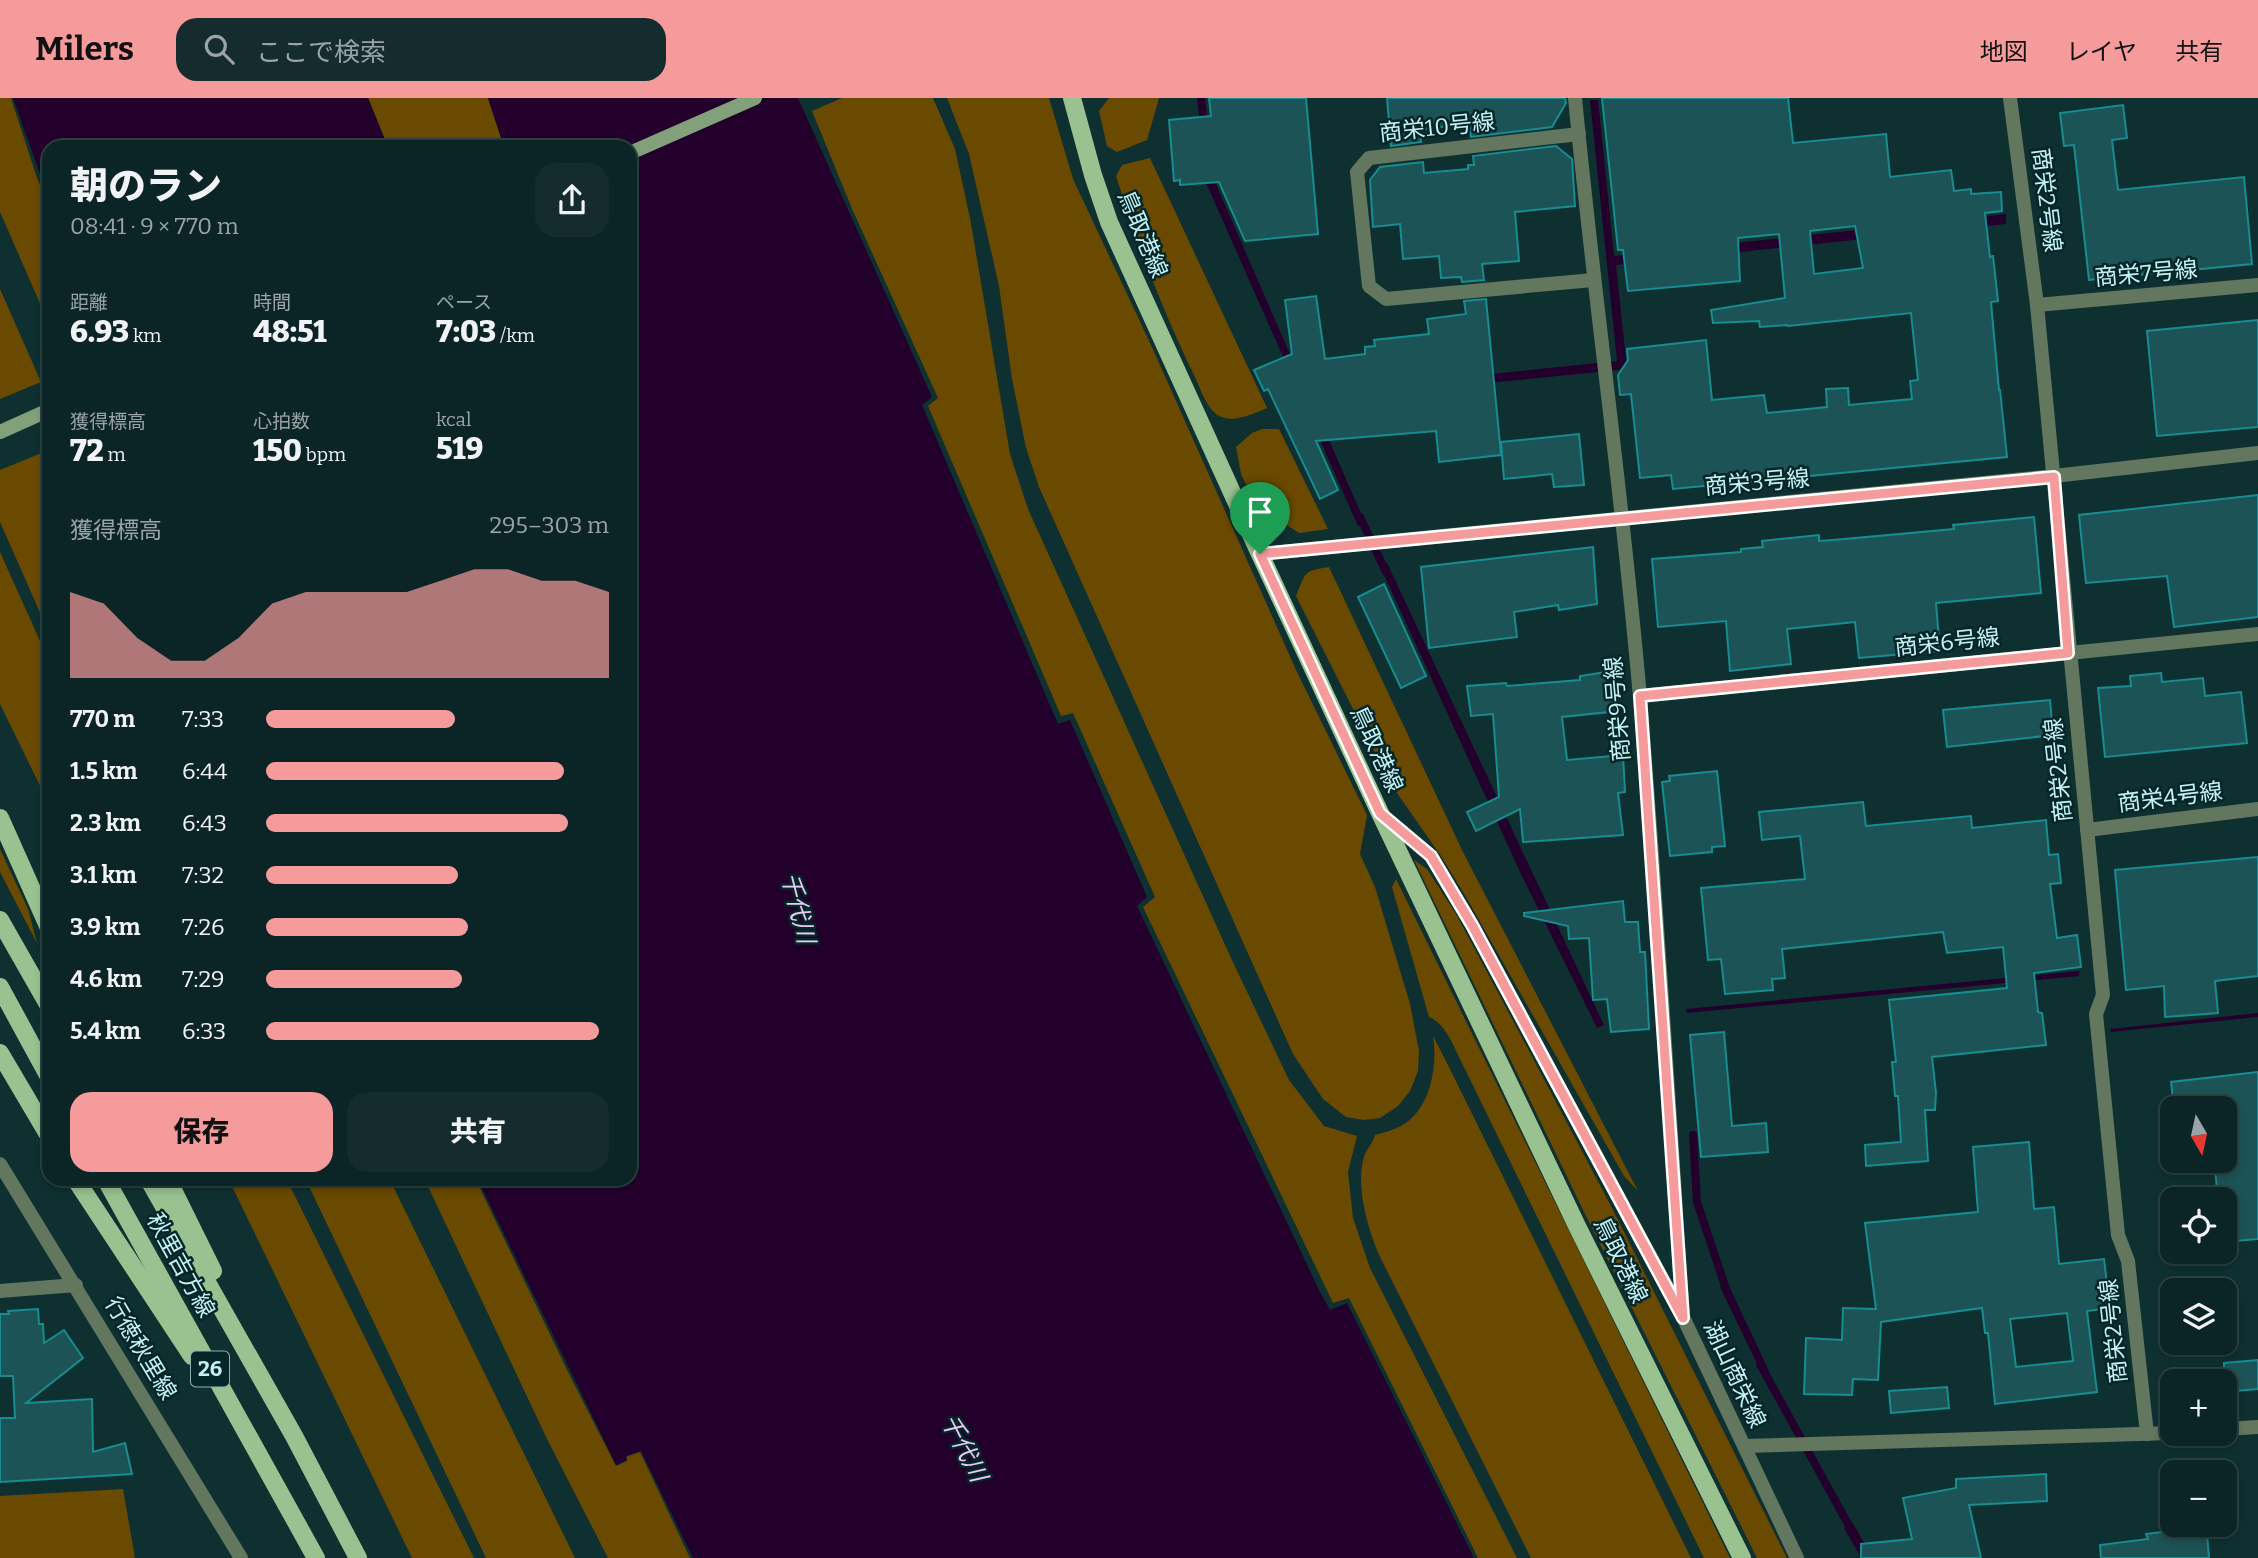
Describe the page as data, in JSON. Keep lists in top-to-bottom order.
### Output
{
  "streets": {
    "main road": ["鳥取港線", "秋里吉方線", "26"],
    "street": [
      "商栄10号線",
      "商栄2号線",
      "商栄7号線",
      "商栄3号線",
      "商栄6号線",
      "商栄9号線",
      "商栄4号線",
      "行徳秋里線",
      "湖山商栄線"
    ]
  },
  "crossings": [
    ["商栄10号線", "商栄9号線"],
    ["商栄2号線", "商栄7号線"],
    ["商栄2号線", "商栄3号線"],
    ["商栄2号線", "商栄6号線"],
    ["商栄2号線", "商栄4号線"],
    ["商栄2号線", "湖山商栄線"],
    ["鳥取港線", "商栄3号線"],
    ["鳥取港線", "湖山商栄線"],
    ["商栄3号線", "商栄9号線"],
    ["商栄6号線", "商栄9号線"],
    ["商栄9号線", "湖山商栄線"]
  ],
  "water": ["千代川"],
  "north": "bottom",
  "page": {
    "header": "Milers",
    "search": "ここで検索",
    "nav": ["地図", "レイヤ", "共有"],
    "heading": ["朝のラン", "08:41 · 9 × 770 m"],
    "stats": [
      ["距離", "6.93 km"],
      ["時間", "48:51"],
      ["ペース", "7:03 /km"],
      ["獲得標高", "72 m"],
      ["心拍数", "150 bpm"],
      ["kcal", "519"]
    ],
    "chart": ["獲得標高", "295–303 m"],
    "list": [
      {
        "name": "770 m",
        "note": "7:33"
      },
      {
        "name": "1.5 km",
        "note": "6:44"
      },
      {
        "name": "2.3 km",
        "note": "6:43"
      },
      {
        "name": "3.1 km",
        "note": "7:32"
      },
      {
        "name": "3.9 km",
        "note": "7:26"
      },
      {
        "name": "4.6 km",
        "note": "7:29"
      },
      {
        "name": "5.4 km",
        "note": "6:33"
      }
    ],
    "buttons": ["保存", "共有"],
    "map_buttons": ["+", "−"]
  }
}
